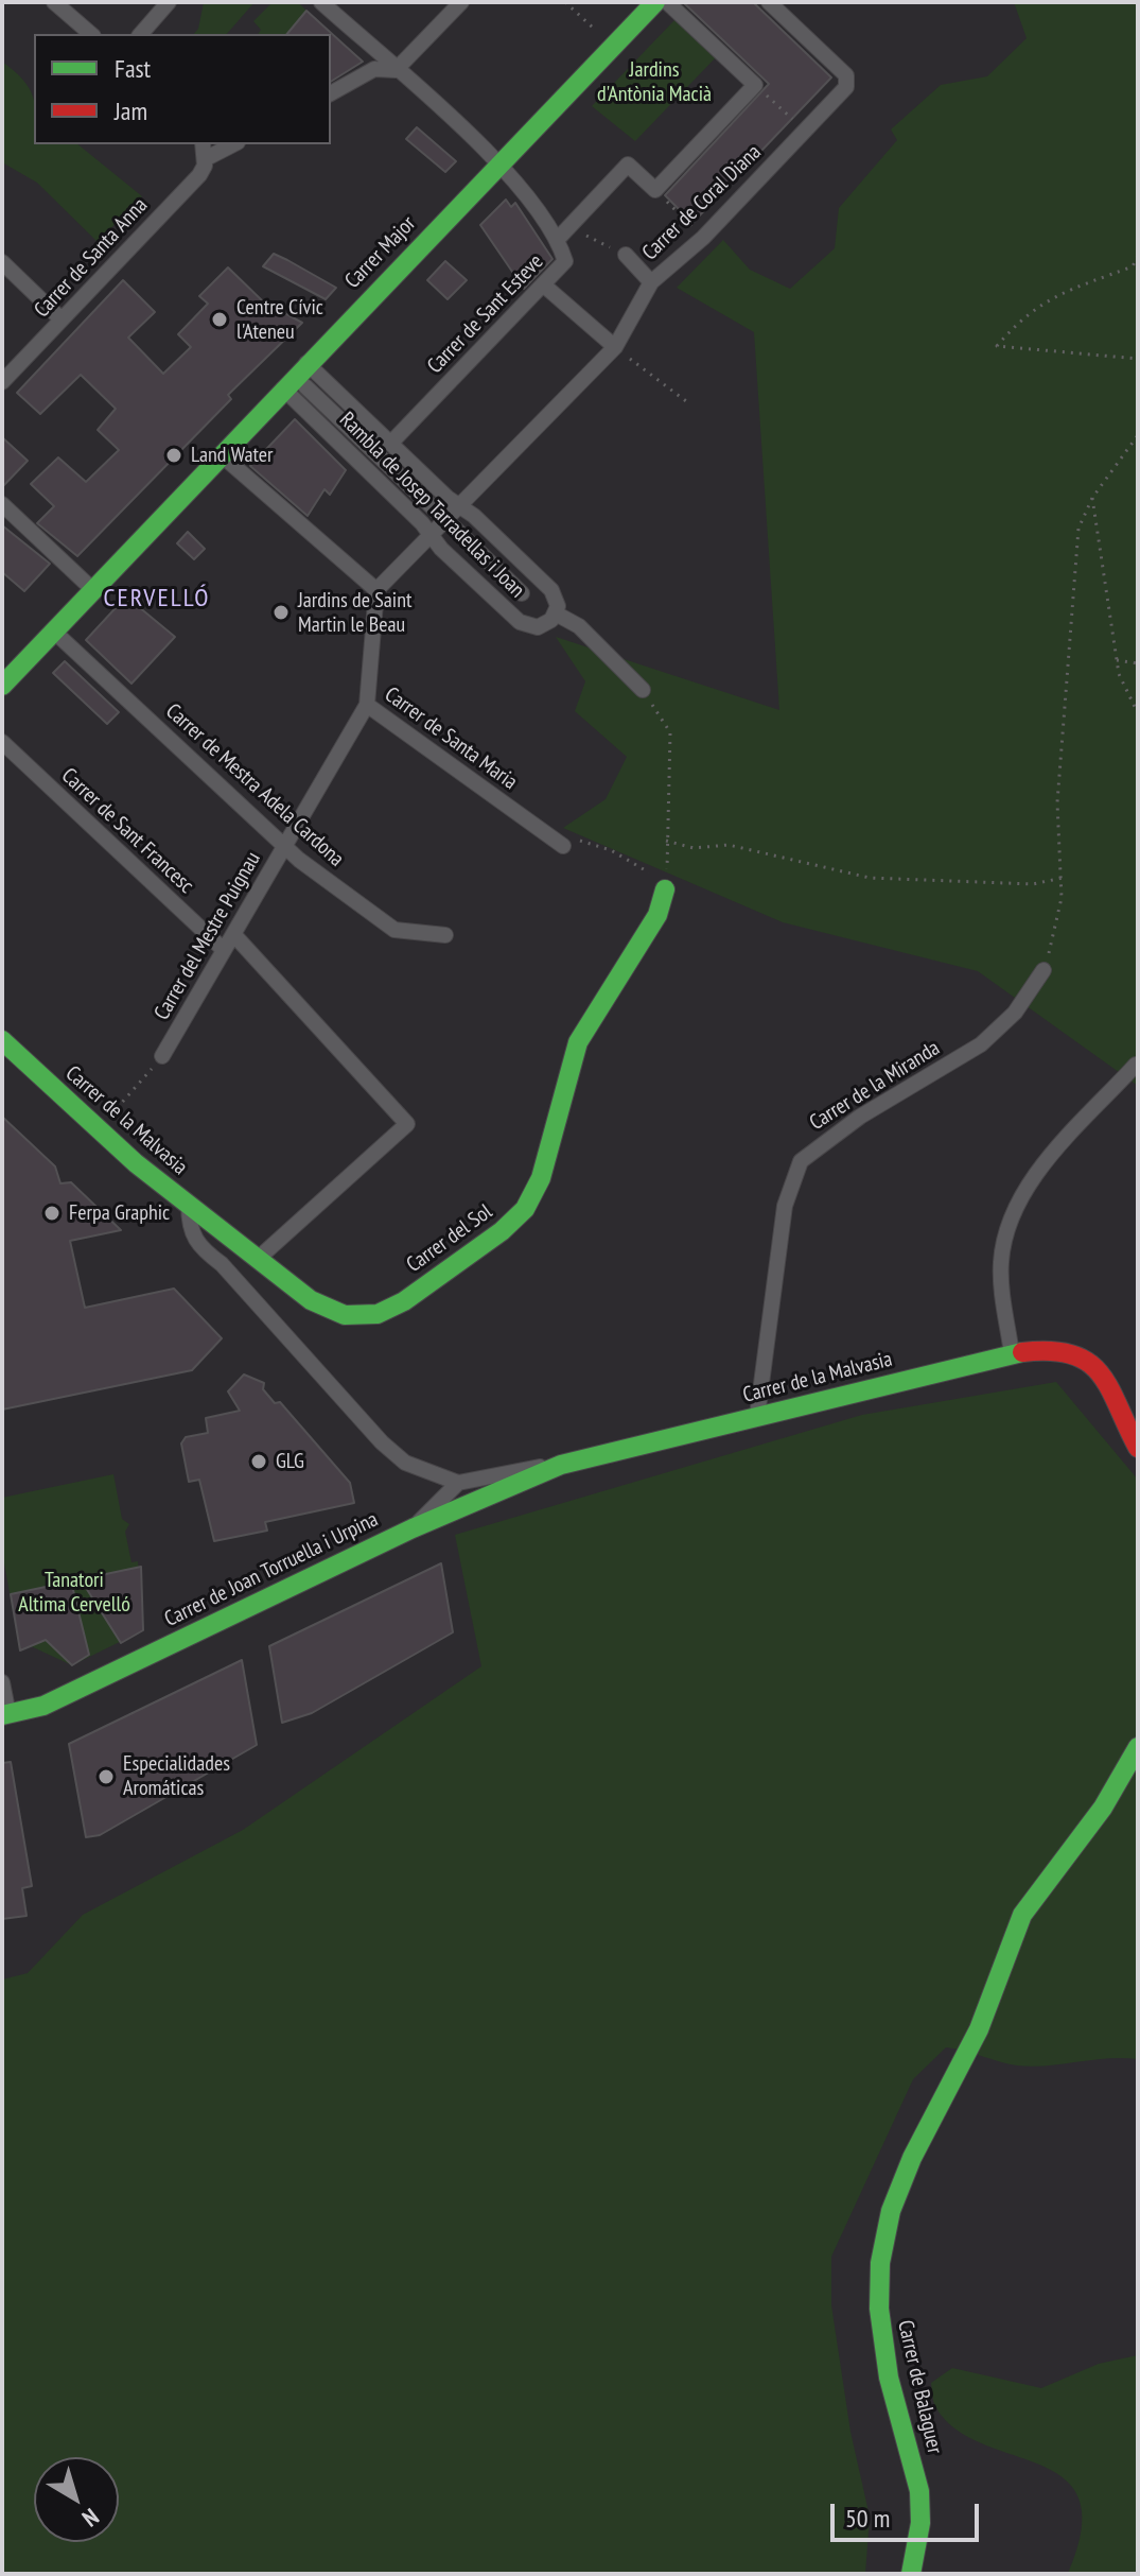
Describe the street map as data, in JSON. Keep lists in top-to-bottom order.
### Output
{
  "streets": {
    "street": [
      "Carrer de Coral Diana",
      "Carrer Major",
      "Carrer de Santa Anna",
      "Carrer de Sant Esteve",
      "Rambla de Josep Tarradellas i Joan",
      "Carrer de Santa Maria",
      "Carrer de Mestra Adela Cardona",
      "Carrer de Sant Francesc",
      "Carrer del Mestre Puignau",
      "Carrer de la Miranda",
      "Carrer de la Malvasia",
      "Carrer del Sol",
      "Carrer de Joan Torruella i Urpina",
      "Carrer de Balaguer"
    ]
  },
  "crossings": [
    ["Carrer de Coral Diana", "Rambla de Josep Tarradellas i Joan"],
    ["Carrer de Coral Diana", "Carrer de Santa Maria"],
    ["Carrer Major", "Carrer de Sant Esteve"],
    ["Carrer Major", "Rambla de Josep Tarradellas i Joan"],
    ["Carrer Major", "Carrer de Mestra Adela Cardona"],
    ["Carrer de Sant Esteve", "Rambla de Josep Tarradellas i Joan"],
    ["Carrer de Santa Maria", "Carrer del Mestre Puignau"],
    ["Carrer de Mestra Adela Cardona", "Carrer del Mestre Puignau"],
    ["Carrer de Sant Francesc", "Carrer del Mestre Puignau"],
    ["Carrer de la Miranda", "Carrer de la Malvasia"],
    ["Carrer de la Malvasia", "Carrer del Sol"],
    ["Carrer de la Malvasia", "Carrer de Joan Torruella i Urpina"]
  ],
  "districts": ["CERVELLÓ"],
  "parks": ["Jardins d'Antònia Macià", "Tanatori Altima Cervelló"],
  "places": [
    "Centre Cívic l'Ateneu",
    "Land Water",
    "Jardins de Saint Martin le Beau",
    "Ferpa Graphic",
    "GLG",
    "Especialidades Aromáticas"
  ],
  "legend": ["Fast", "Jam"],
  "scale_bar": "50 m",
  "north": "bottom right"
}
